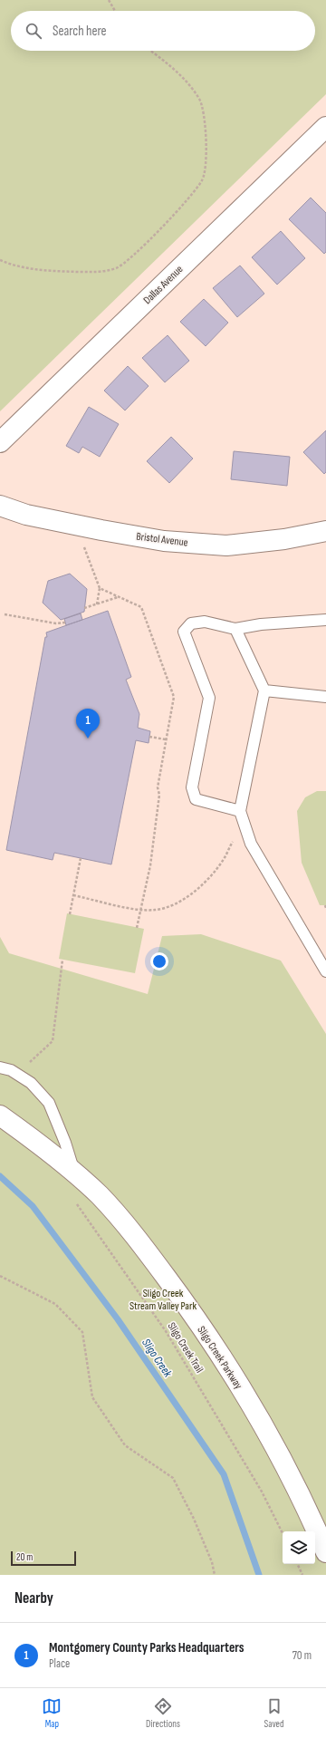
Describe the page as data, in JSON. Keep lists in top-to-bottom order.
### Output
{
  "streets": {
    "street": ["Dallas Avenue", "Bristol Avenue", "Sligo Creek Parkway"],
    "path": ["Sligo Creek Trail"]
  },
  "water": ["Sligo Creek"],
  "parks": ["Sligo Creek Stream Valley Park"],
  "scale_bar": "20 m",
  "page": {
    "search": "Search here",
    "pins": "1",
    "scale": "20 m",
    "heading": "Nearby",
    "list": [
      {
        "mark": "1",
        "name": "Montgomery County Parks Headquarters",
        "note": "Place",
        "value": "70 m"
      }
    ],
    "nav": ["Map", "Directions", "Saved"]
  }
}
